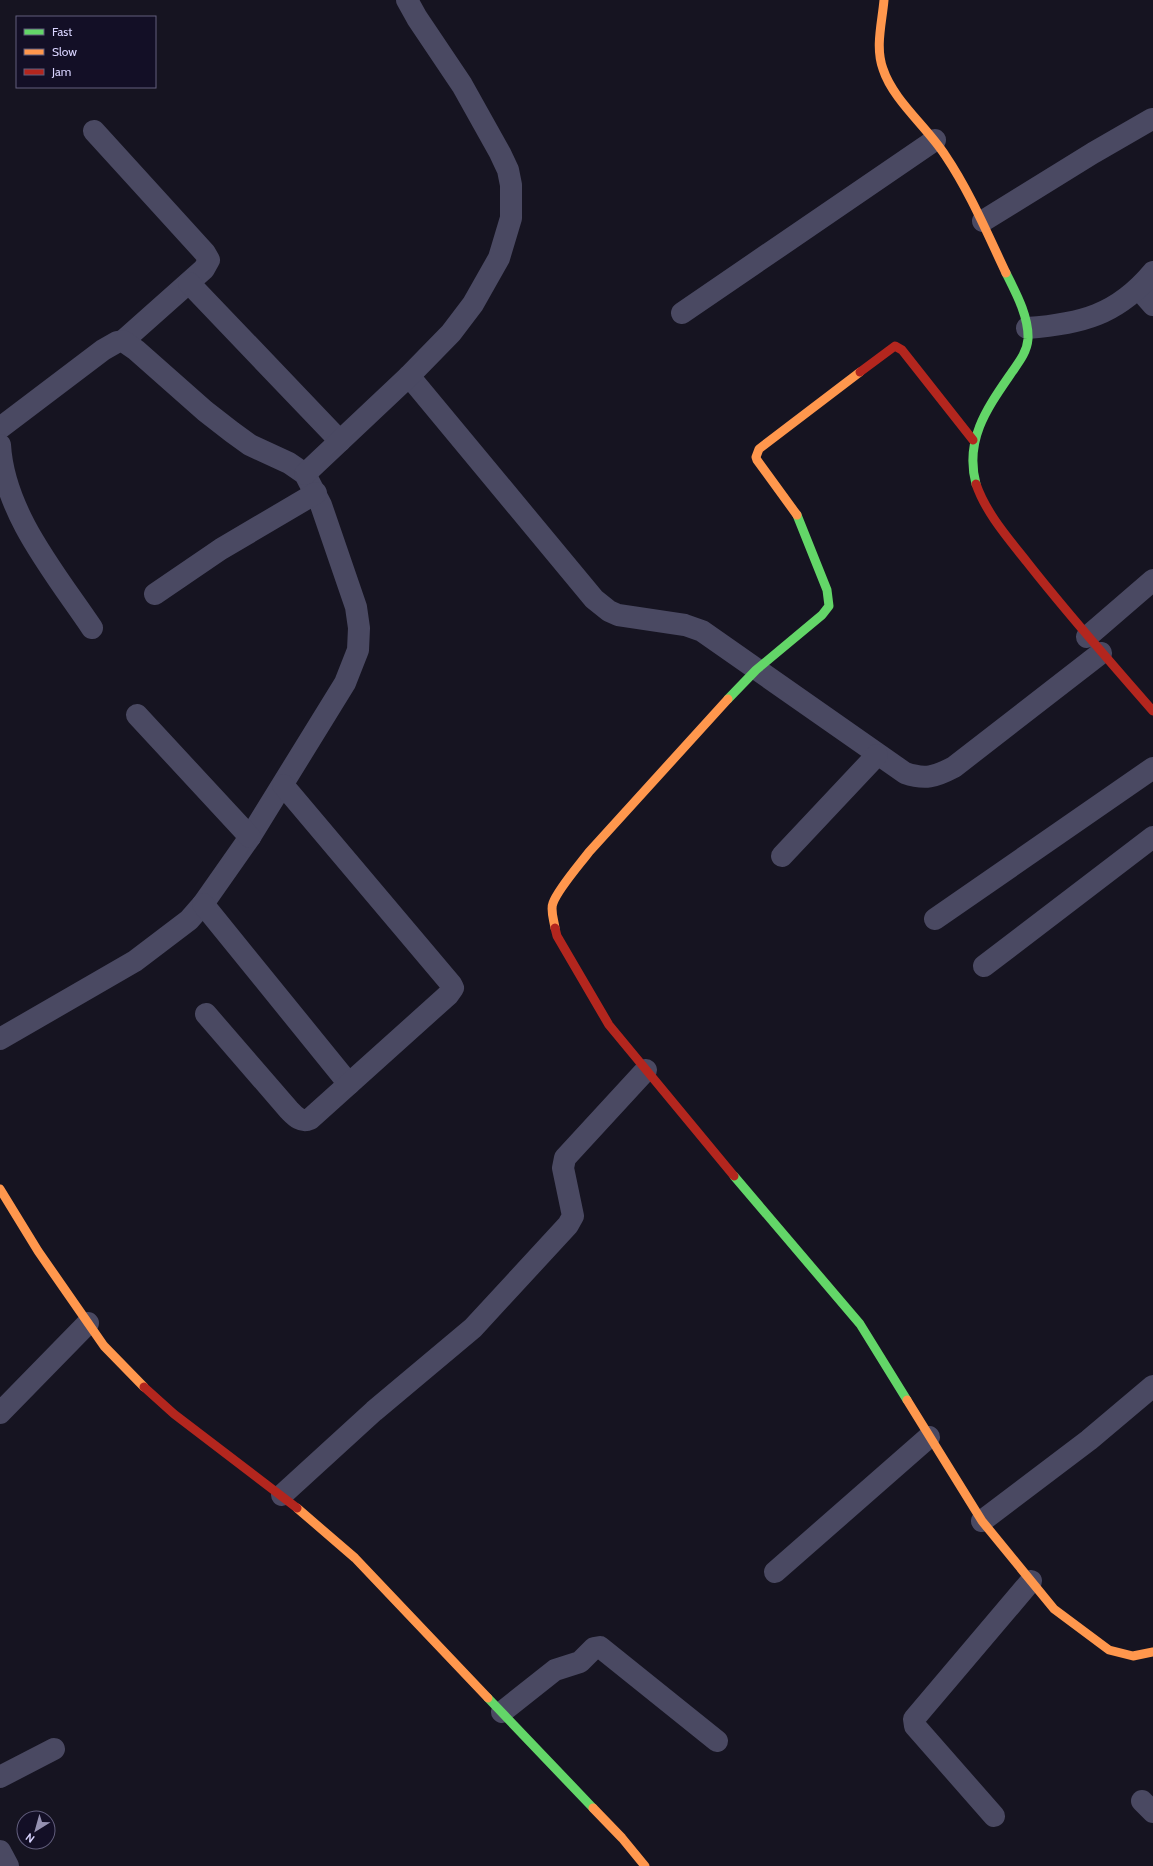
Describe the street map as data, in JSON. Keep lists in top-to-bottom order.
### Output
{
  "legend": ["Fast", "Slow", "Jam"],
  "north": "bottom left"
}
